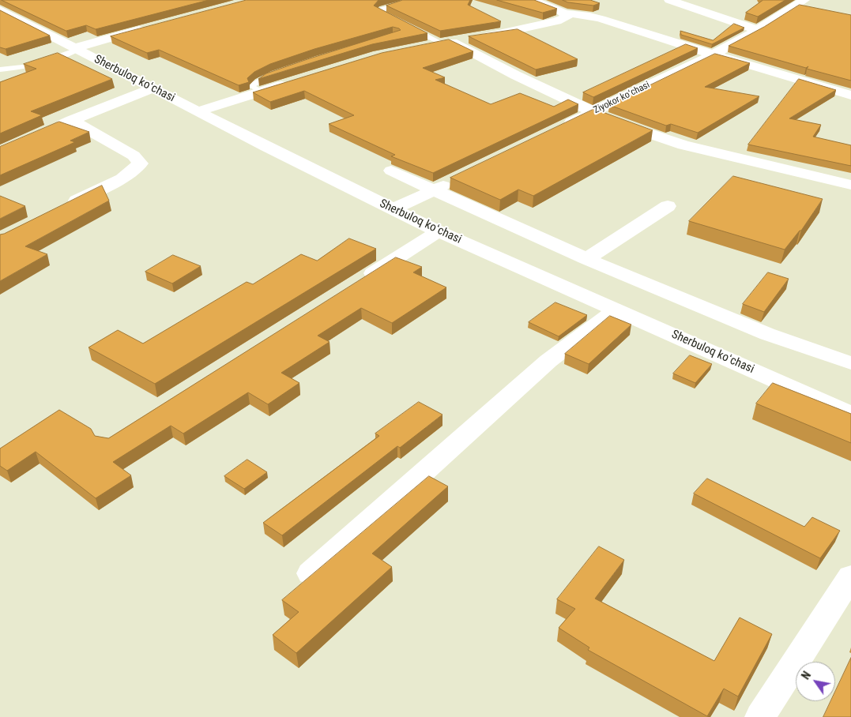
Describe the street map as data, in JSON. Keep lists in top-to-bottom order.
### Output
{
  "streets": {
    "street": ["Sherbuloq koʻchasi", "Ziyokor koʻchasi"]
  },
  "north": "top left"
}
